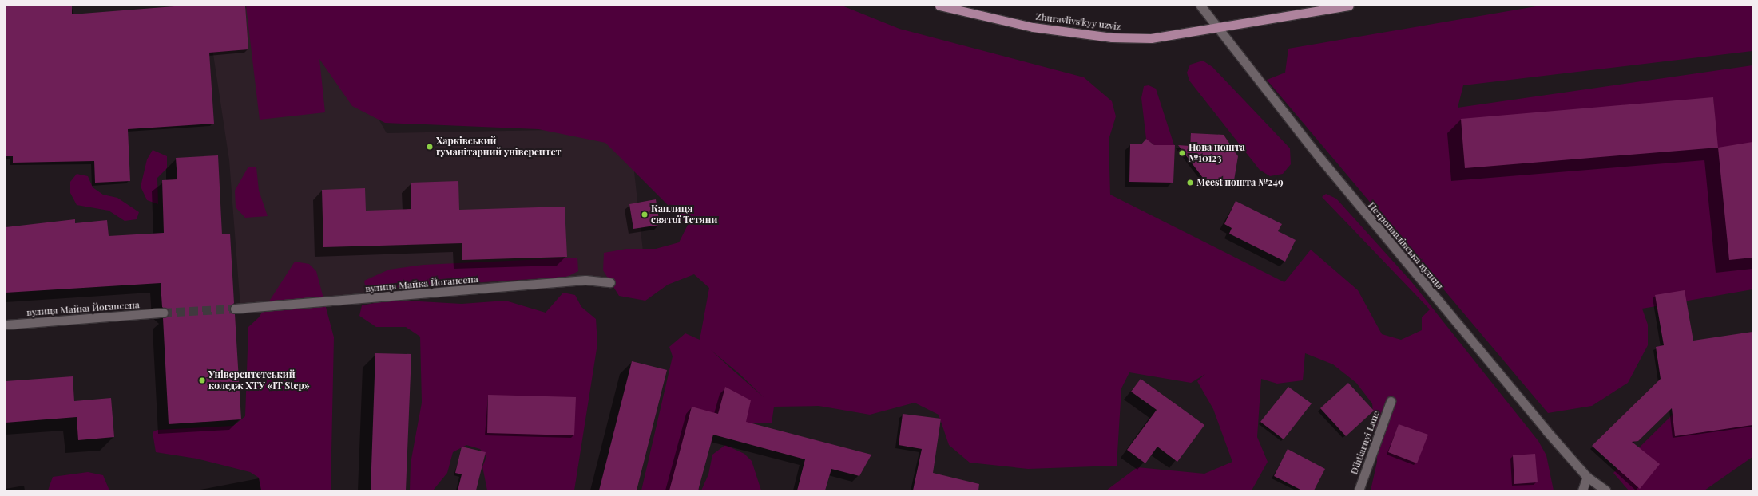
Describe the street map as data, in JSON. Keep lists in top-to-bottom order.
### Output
{
  "streets": {
    "main road": ["Zhuravlivs'kyy uzviz"],
    "street": ["Петропавлівська вулиця", "вулиця Майка Йогансена", "Dihtiarnyi Lane"]
  },
  "crossings": [
    ["Zhuravlivs'kyy uzviz", "Петропавлівська вулиця"]
  ],
  "places": [
    "Харківський гуманітарний університет",
    "Нова пошта №10123",
    "Meest пошта №249",
    "Каплиця святої Тетяни",
    "Університетський коледж ХТУ «IT Step»"
  ]
}
